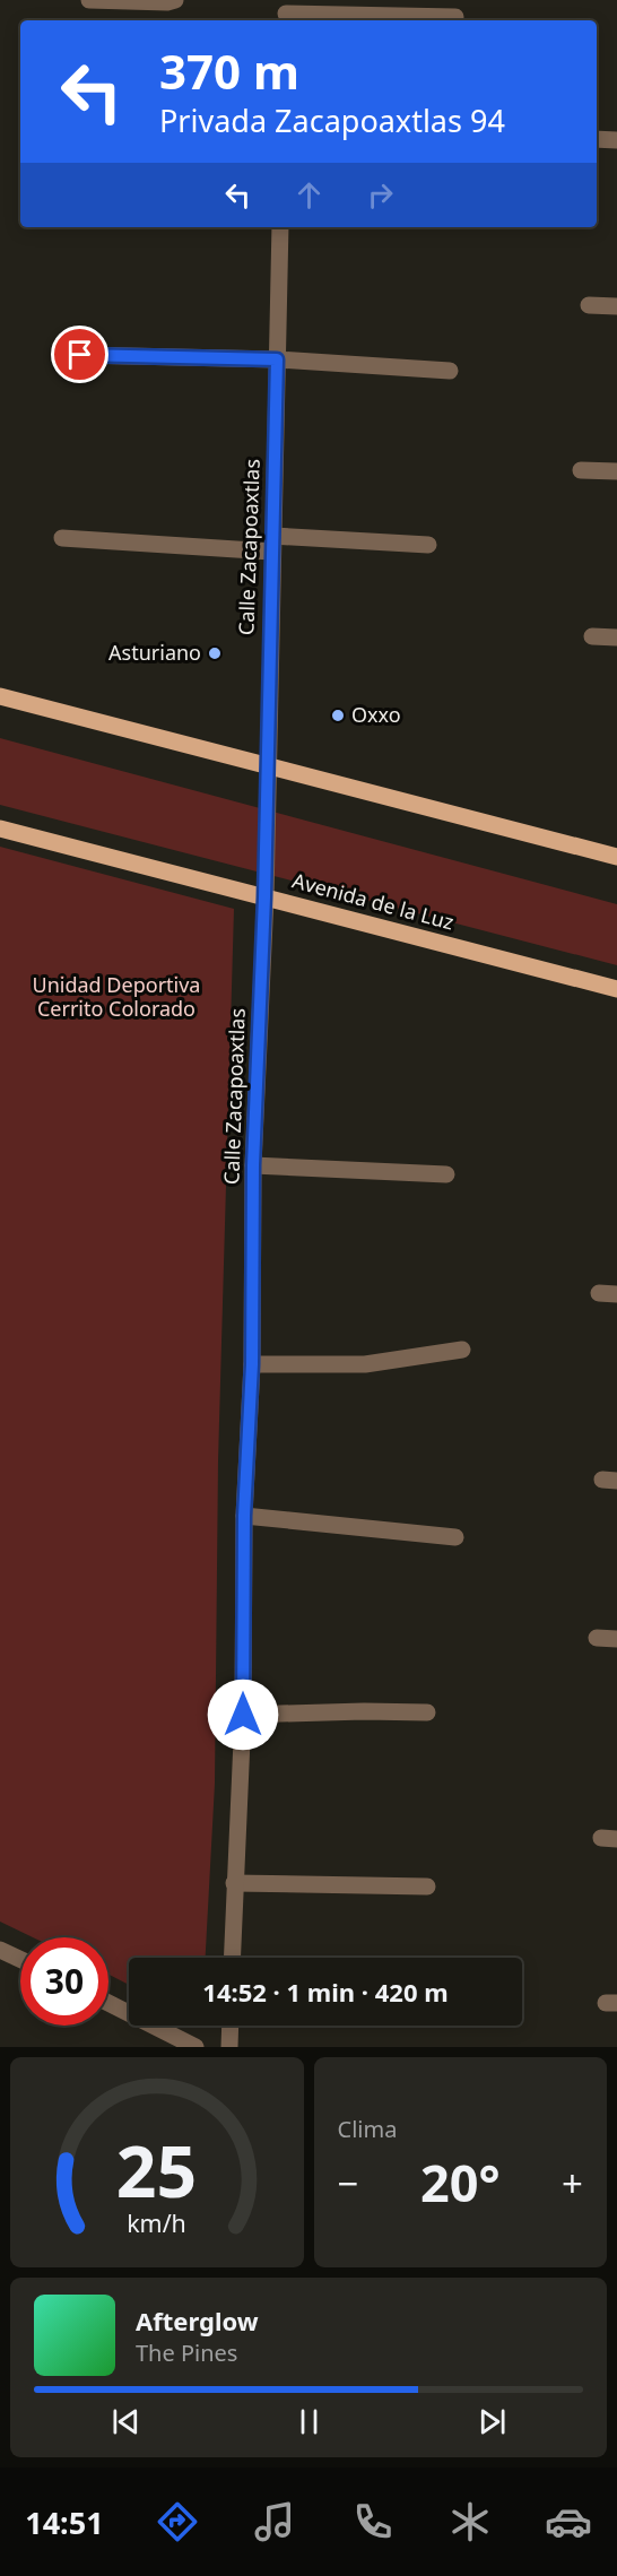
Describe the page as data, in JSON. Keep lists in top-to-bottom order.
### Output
{
  "streets": {
    "main road": ["Avenida de la Luz"],
    "street": ["Calle Zacapoaxtlas"]
  },
  "crossings": [
    ["Calle Zacapoaxtlas", "Avenida de la Luz"]
  ],
  "parks": ["Unidad Deportiva Cerrito Colorado"],
  "places": ["Asturiano", "Oxxo"],
  "page": {
    "turn": ["370 m", "Privada Zacapoaxtlas 94"],
    "limit": "30",
    "trip": "14:52 · 1 min · 420 m",
    "tile": "Clima",
    "heat": ["−", "20°", "+"],
    "song": ["Afterglow", "The Pines"],
    "tabs": "14:51",
    "gauge": ["25", "km/h"]
  }
}
